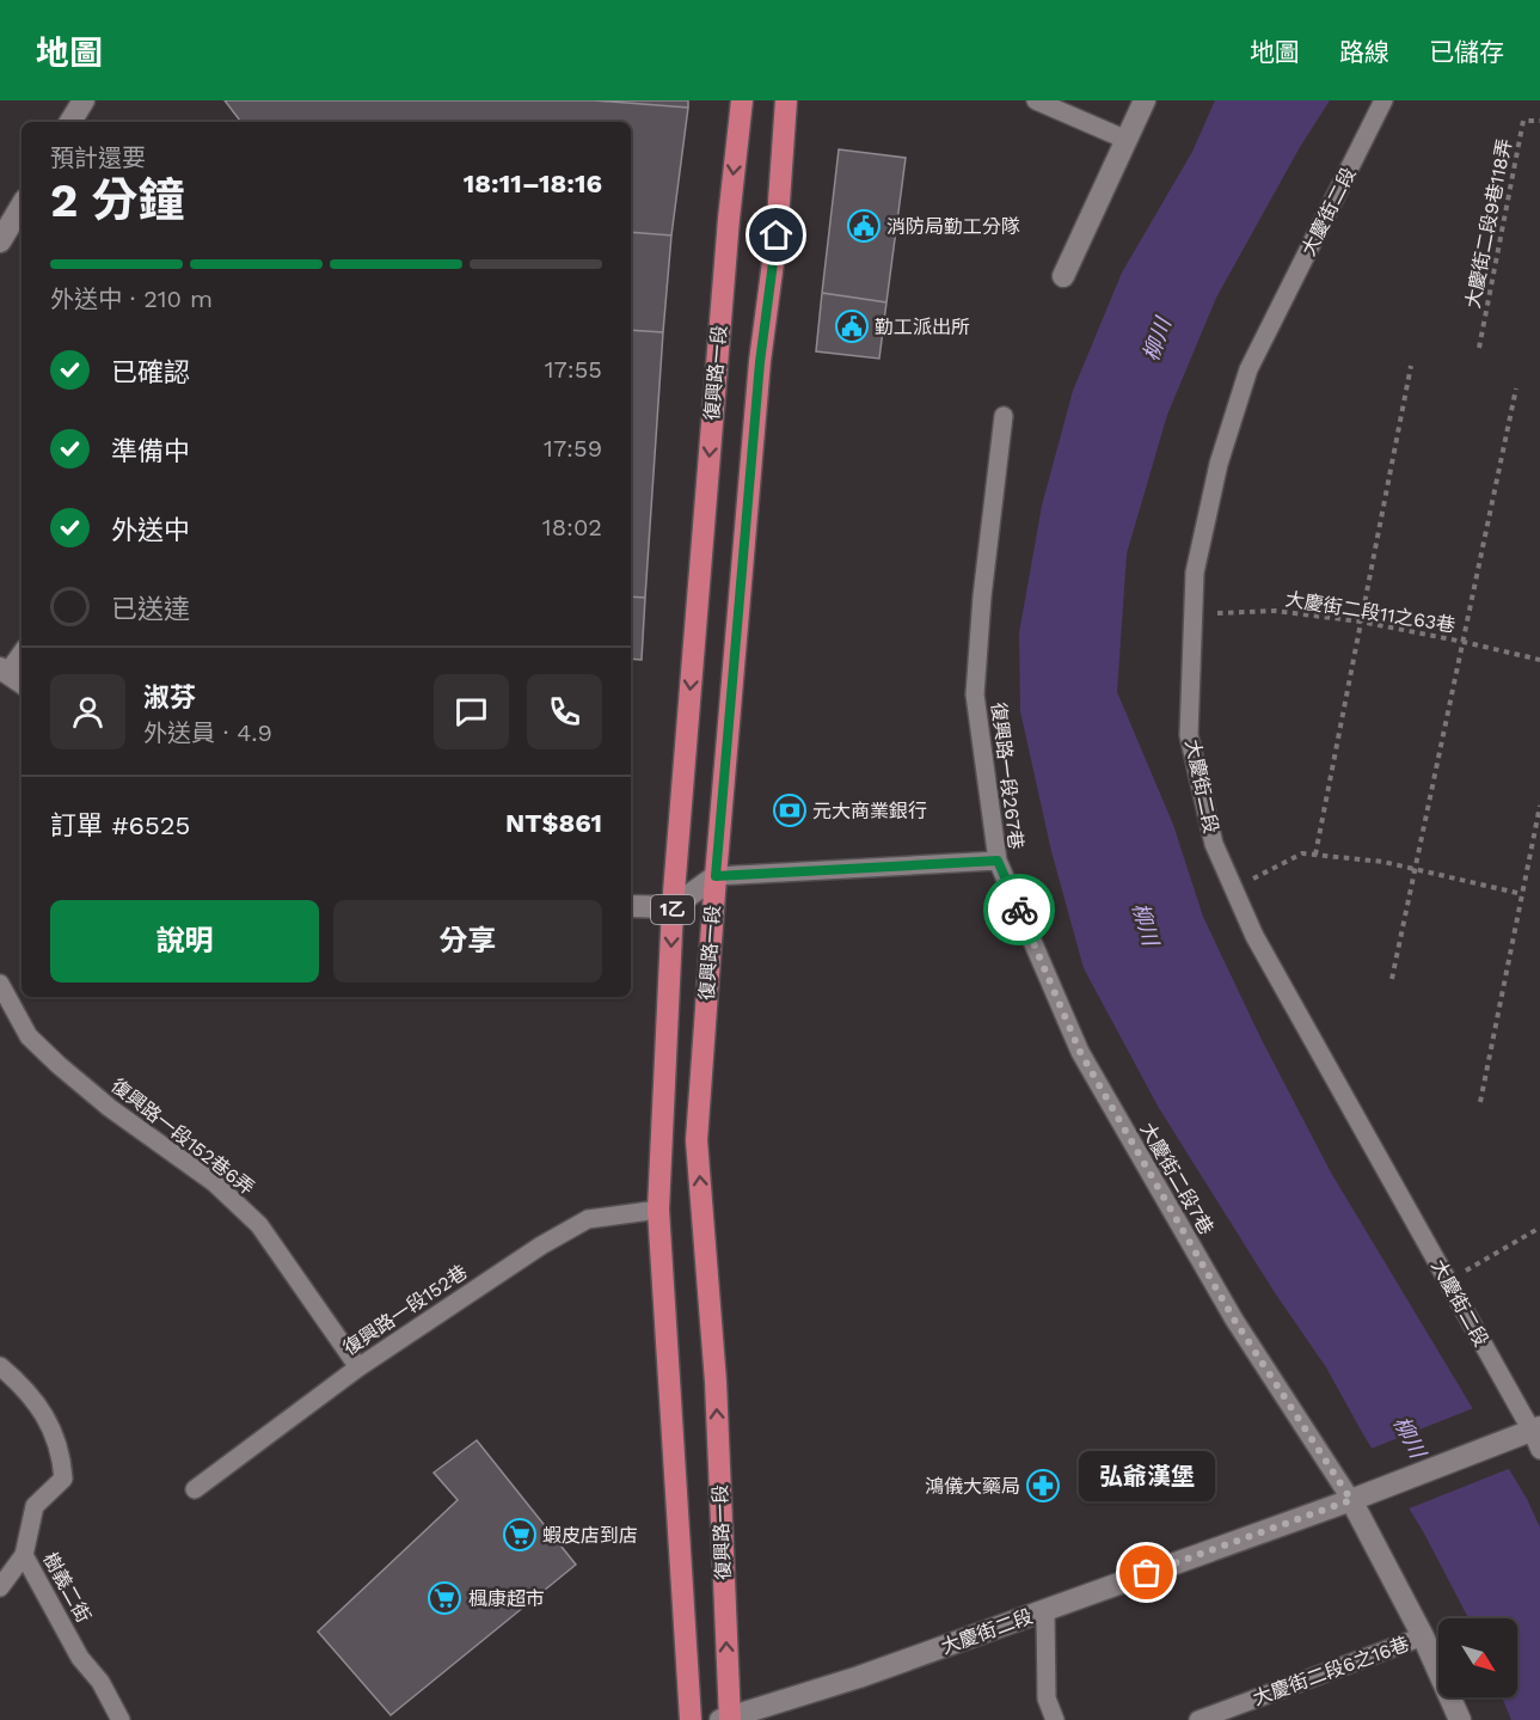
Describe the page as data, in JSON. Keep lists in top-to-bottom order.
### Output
{
  "streets": {
    "main road": ["復興路一段", "1乙"],
    "street": ["大慶街二段", "大慶街二段6之16巷"],
    "lane": [
      "復興路一段267巷",
      "復興路一段152巷6弄",
      "大慶街二段7巷",
      "復興路一段152巷",
      "樹義二街"
    ],
    "path": ["大慶街二段9巷118弄", "大慶街二段11之63巷"]
  },
  "crossings": [
    ["大慶街二段", "復興路一段"],
    ["大慶街二段", "大慶街二段11之63巷"],
    ["大慶街二段", "大慶街二段7巷"],
    ["大慶街二段", "大慶街二段6之16巷"],
    ["復興路一段", "復興路一段267巷"],
    ["復興路一段", "復興路一段152巷"],
    ["復興路一段267巷", "大慶街二段7巷"],
    ["復興路一段152巷6弄", "復興路一段152巷"],
    ["大慶街二段7巷", "大慶街二段6之16巷"]
  ],
  "water": ["柳川"],
  "places": {
    "public building": ["消防局勤工分隊", "勤工派出所"],
    "bank": ["元大商業銀行"],
    "pharmacy": ["鴻儀大藥局"],
    "supermarket": ["蝦皮店到店", "楓康超市"],
    "other": ["弘爺漢堡"]
  },
  "north": "bottom right",
  "page": {
    "header": "地圖",
    "nav": ["地圖", "路線", "已儲存"],
    "heading": ["2 分鐘", "預計還要", "18:11–18:16"],
    "panel": [
      "淑芬",
      "外送員 · 4.9",
      "訂單 #6525",
      "NT$861"
    ],
    "bar": "外送中 · 210 m",
    "list": [
      ["已確認", "17:55"],
      ["準備中", "17:59"],
      ["外送中", "18:02"],
      "已送達"
    ],
    "buttons": ["說明", "分享"],
    "bubble": "弘爺漢堡"
  }
}
